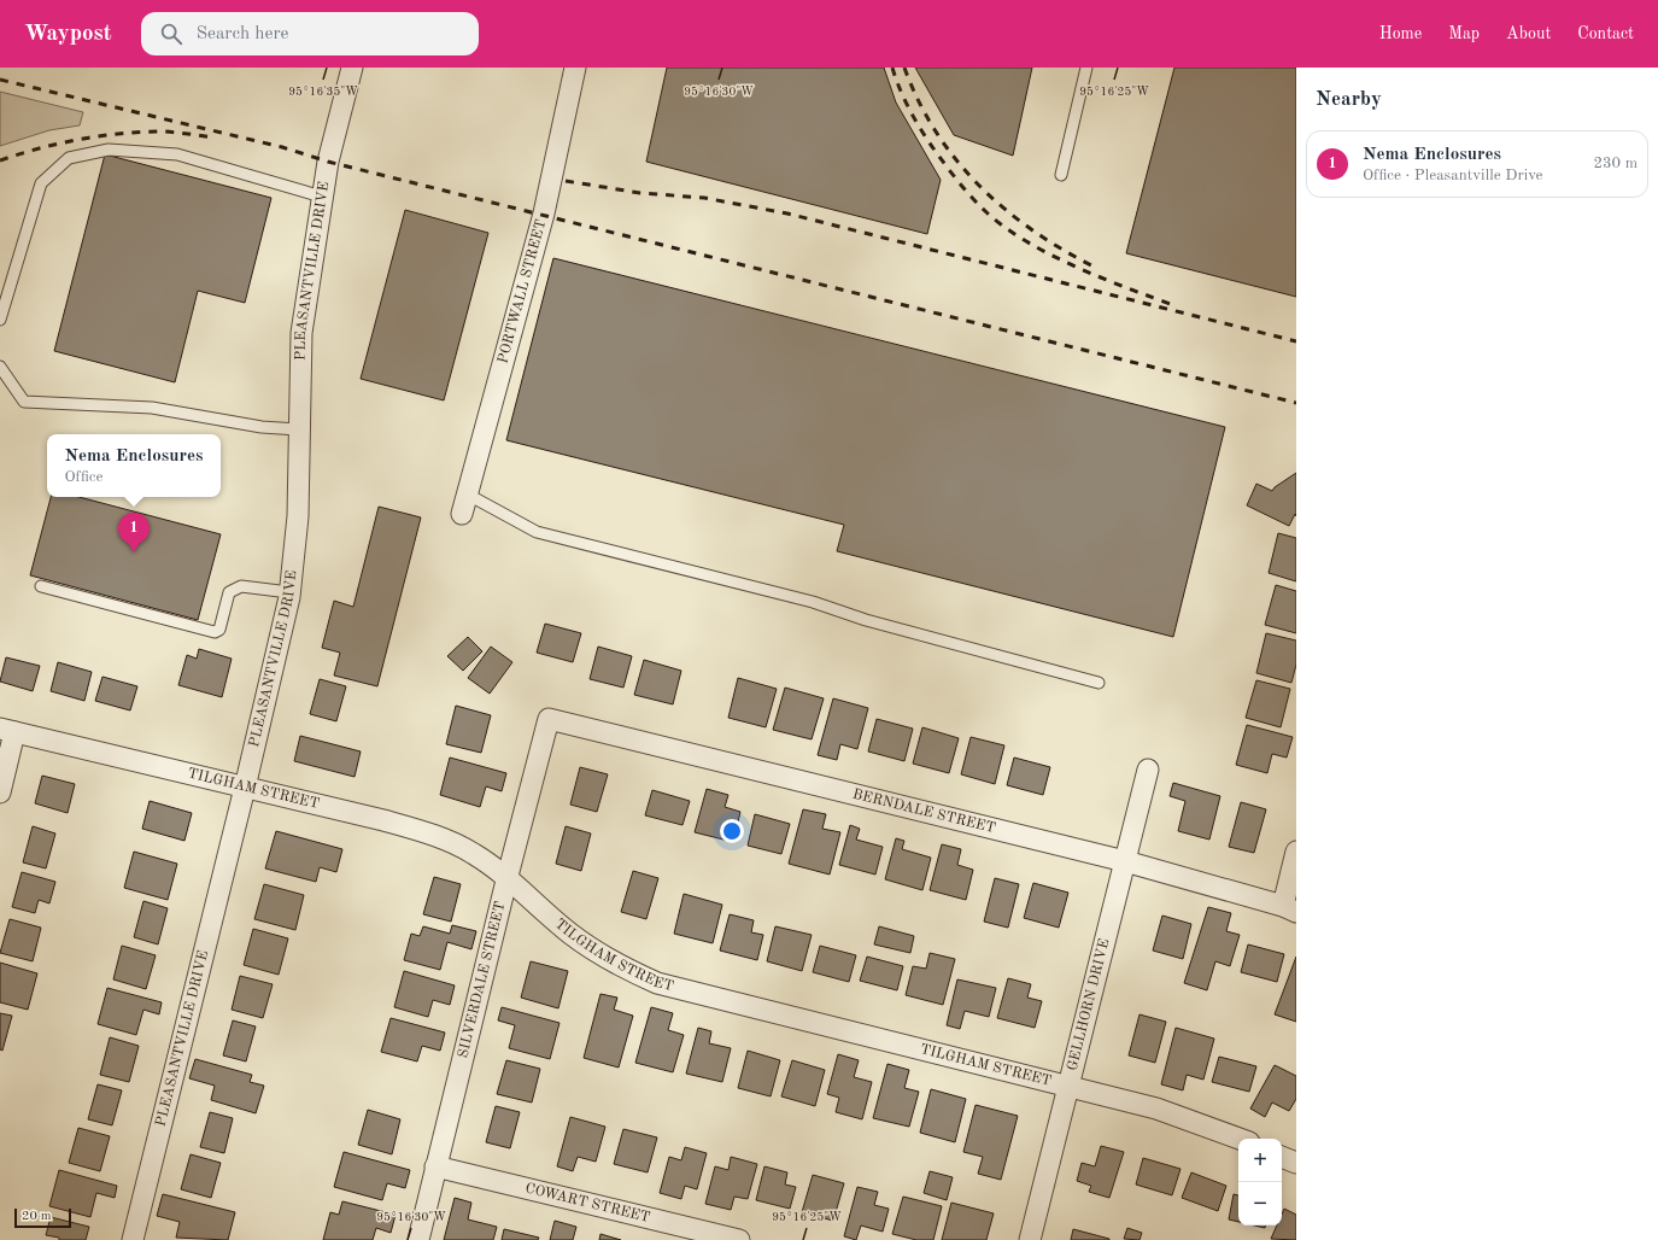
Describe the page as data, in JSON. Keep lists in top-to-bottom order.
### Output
{
  "streets": {
    "street": [
      "PLEASANTVILLE DRIVE",
      "PORTWALL STREET",
      "TILGHAM STREET",
      "BERNDALE STREET",
      "SILVERDALE STREET",
      "GELLHORN DRIVE",
      "COWART STREET"
    ]
  },
  "crossings": [
    ["PLEASANTVILLE DRIVE", "TILGHAM STREET"],
    ["TILGHAM STREET", "SILVERDALE STREET"],
    ["TILGHAM STREET", "GELLHORN DRIVE"],
    ["BERNDALE STREET", "SILVERDALE STREET"],
    ["BERNDALE STREET", "GELLHORN DRIVE"],
    ["SILVERDALE STREET", "COWART STREET"]
  ],
  "scale_bar": "20 m",
  "page": {
    "header": "Waypost",
    "search": "Search here",
    "nav": [
      "Home",
      "Map",
      "About",
      "Contact"
    ],
    "heading": "Nearby",
    "list": [
      {
        "mark": "1",
        "name": "Nema Enclosures",
        "note": "Office · Pleasantville Drive",
        "value": "230 m"
      }
    ],
    "popup": ["Nema Enclosures", "Office"],
    "pins": "1",
    "map_buttons": ["+", "−"],
    "scale": "20 m"
  },
  "coordinates": ["95°16'35\"W", "95°16'30\"W", "95°16'25\"W"]
}
